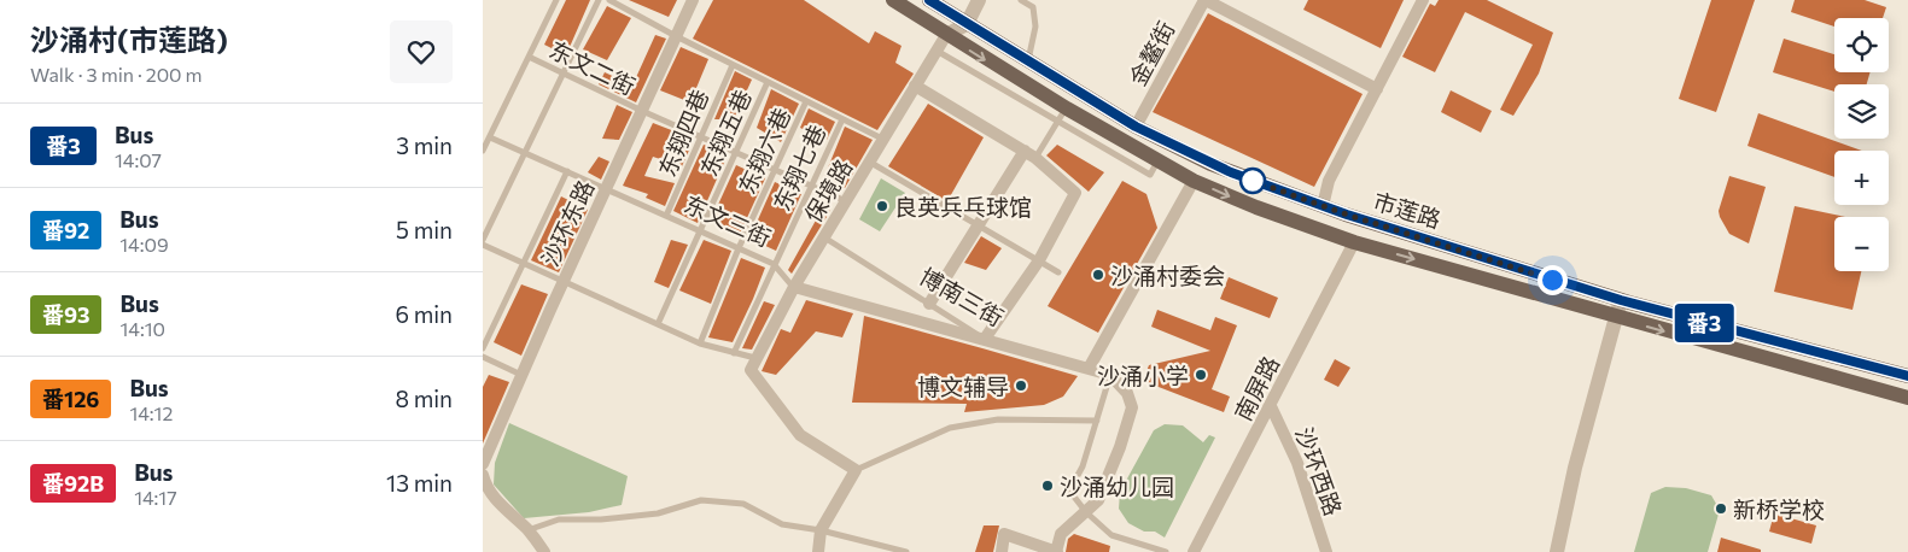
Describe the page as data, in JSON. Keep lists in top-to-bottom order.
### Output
{
  "streets": {
    "main road": ["市莲路"],
    "street": [
      "金鳌街",
      "保境路",
      "沙环东路",
      "博南三街",
      "南屏路",
      "沙环西路"
    ],
    "lane": [
      "东文二街",
      "东翔四巷",
      "东翔五巷",
      "东翔六巷",
      "东翔七巷",
      "东文三街"
    ]
  },
  "crossings": [
    ["金鳌街", "市莲路"],
    ["东文二街", "保境路"],
    ["东文二街", "沙环东路"],
    ["东翔四巷", "东文三街"],
    ["东翔五巷", "东文三街"],
    ["东翔六巷", "东文三街"],
    ["东翔七巷", "东文三街"],
    ["保境路", "市莲路"],
    ["保境路", "东文三街"],
    ["保境路", "博南三街"],
    ["市莲路", "南屏路"],
    ["东文三街", "沙环东路"],
    ["南屏路", "沙环西路"]
  ],
  "places": [
    "良英兵乓球馆",
    "沙涌村委会",
    "沙涌小学",
    "博文辅导",
    "沙涌幼儿园",
    "新桥学校"
  ],
  "lines": ["bus line 番3"],
  "page": {
    "heading": ["沙涌村(市莲路)", "Walk · 3 min · 200 m"],
    "on_map": "番3",
    "map_buttons": ["+", "−"],
    "list": [
      {
        "mark": "番3",
        "name": "Bus",
        "note": "14:07",
        "value": "3 min"
      },
      {
        "mark": "番92",
        "name": "Bus",
        "note": "14:09",
        "value": "5 min"
      },
      {
        "mark": "番93",
        "name": "Bus",
        "note": "14:10",
        "value": "6 min"
      },
      {
        "mark": "番126",
        "name": "Bus",
        "note": "14:12",
        "value": "8 min"
      },
      {
        "mark": "番92B",
        "name": "Bus",
        "note": "14:17",
        "value": "13 min"
      }
    ]
  }
}
